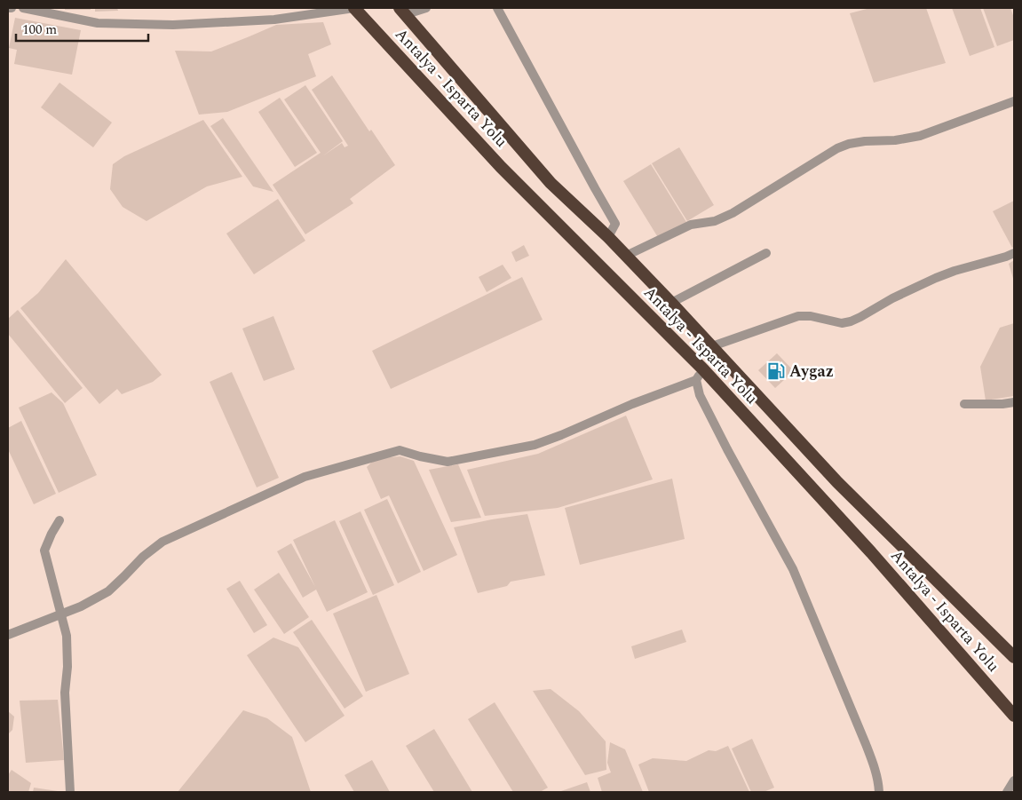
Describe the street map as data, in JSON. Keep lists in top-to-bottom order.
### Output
{
  "streets": {
    "highway": ["Antalya - Isparta Yolu"]
  },
  "places": {
    "fuel station": ["Aygaz"]
  },
  "scale_bar": "100 m"
}
